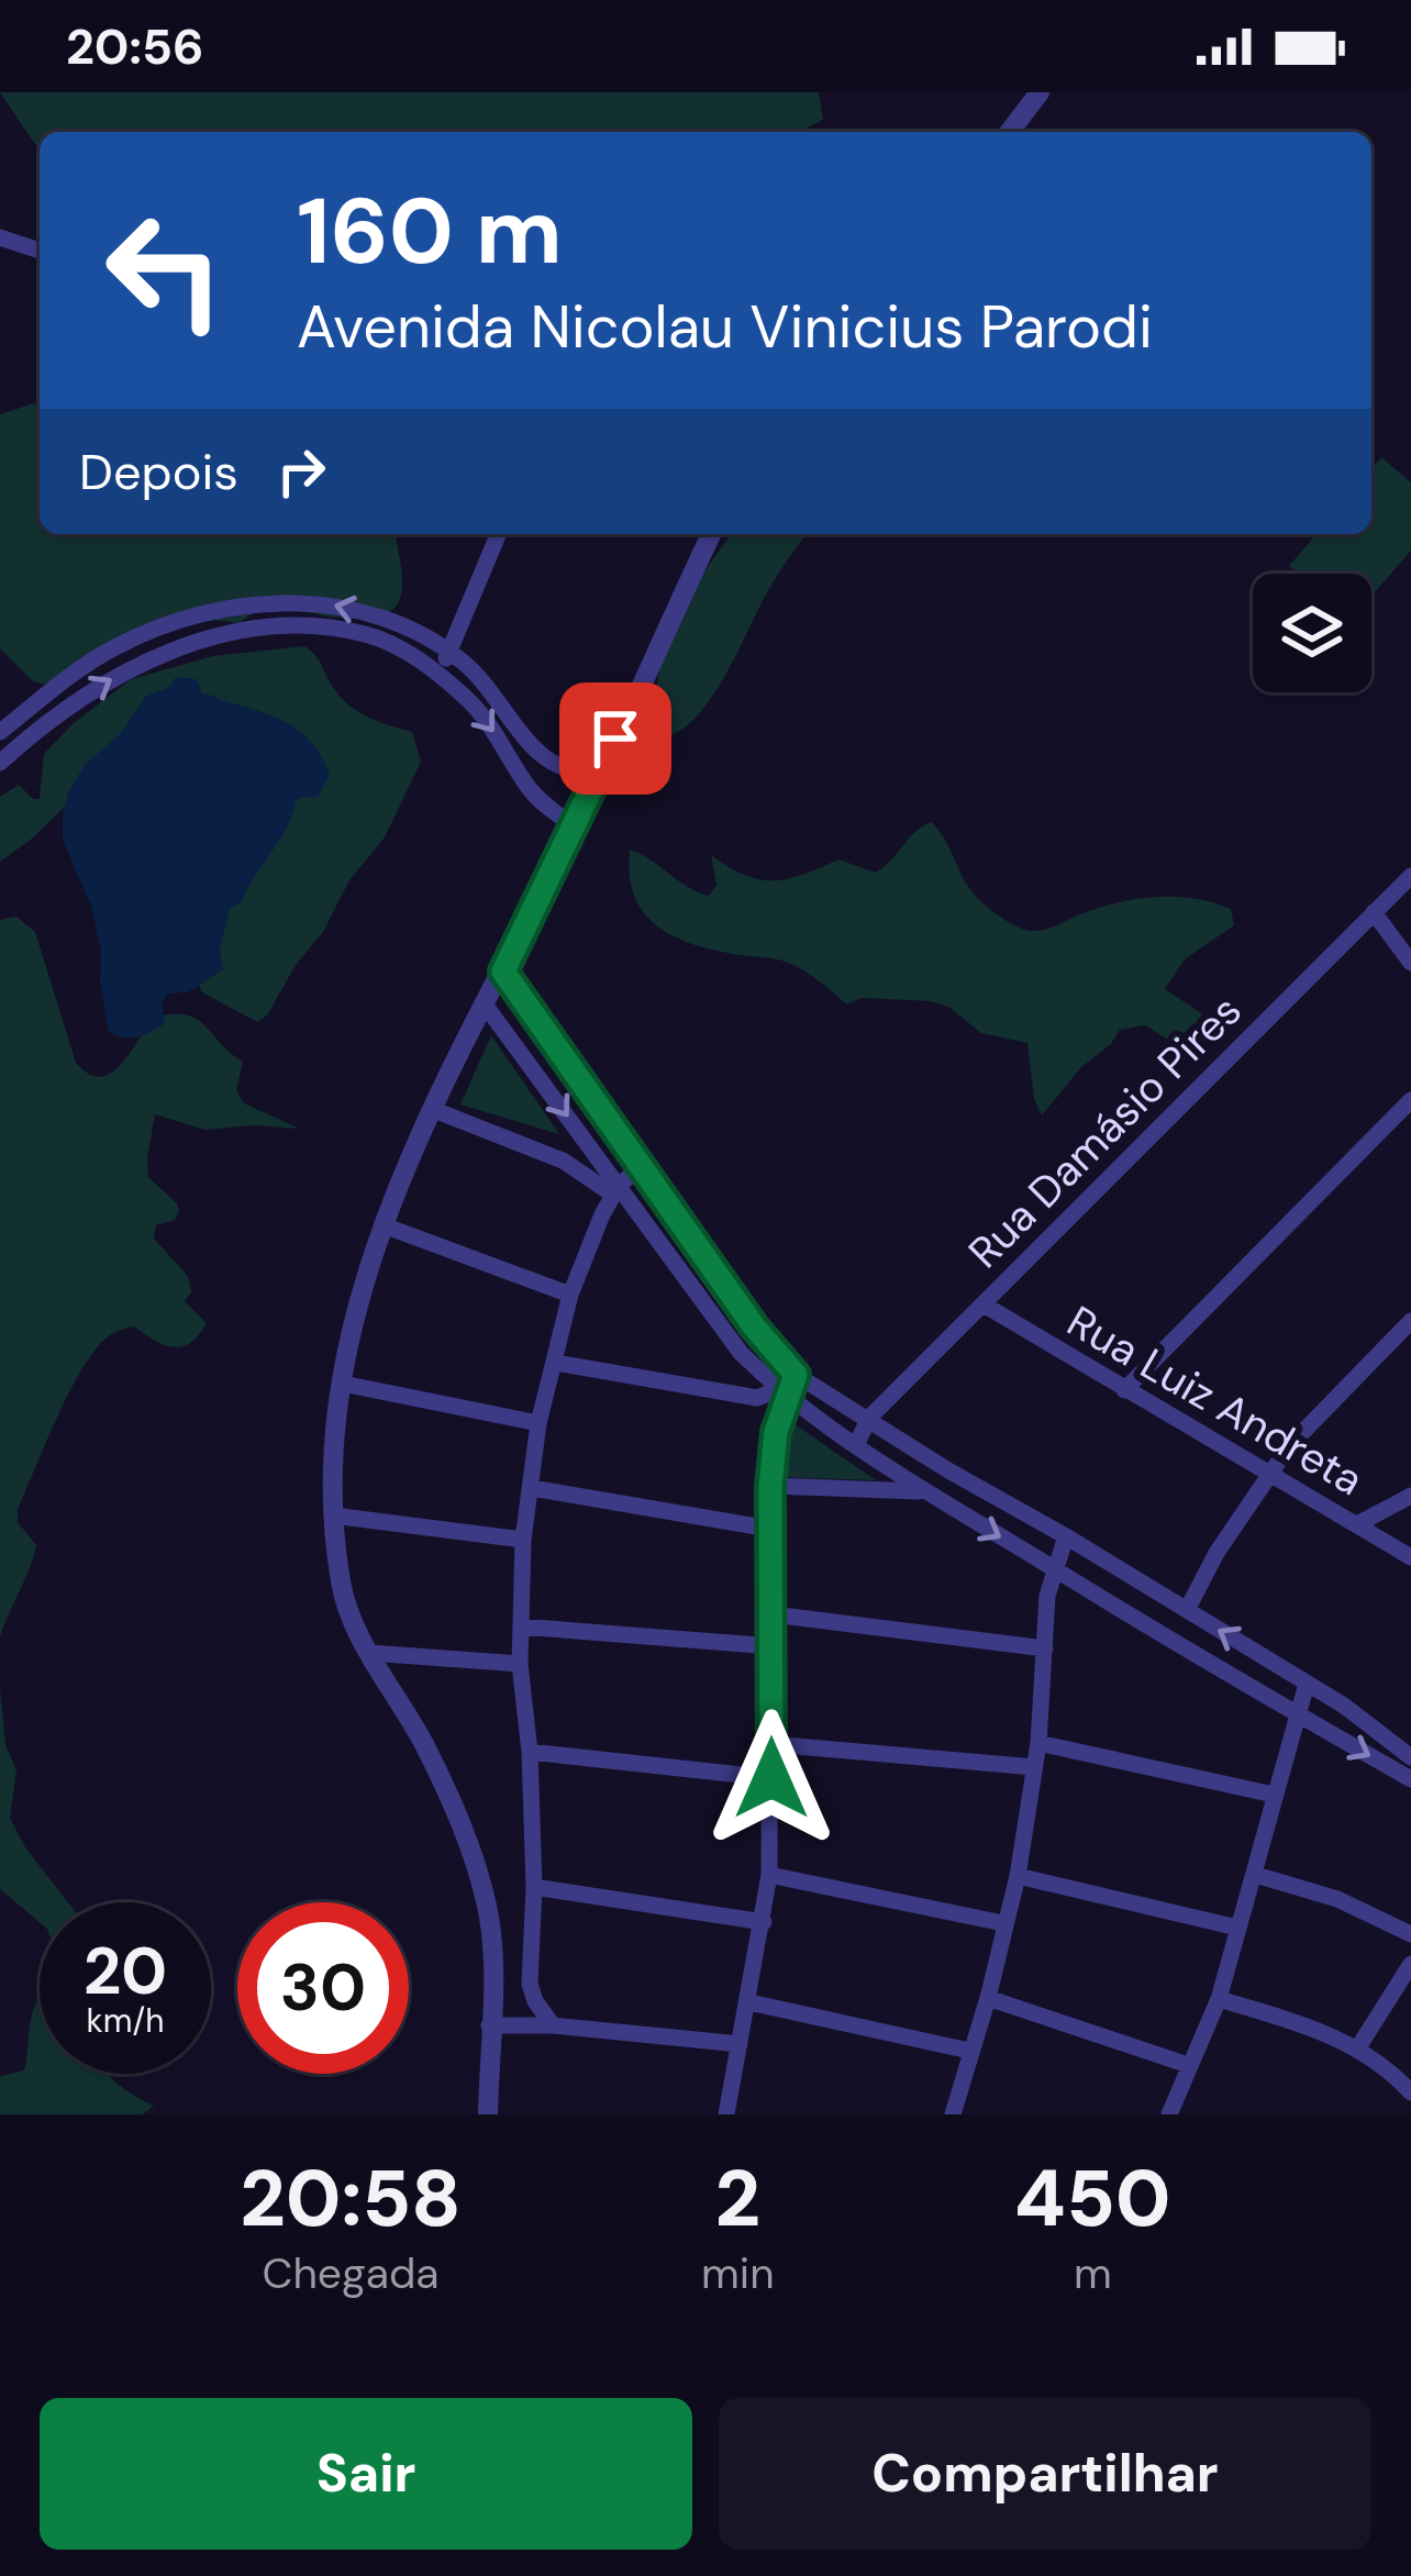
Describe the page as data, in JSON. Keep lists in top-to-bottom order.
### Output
{
  "streets": {
    "street": ["Rua Damásio Pires", "Rua Luiz Andreta"]
  },
  "crossings": [
    ["Rua Damásio Pires", "Rua Luiz Andreta"]
  ],
  "page": {
    "status": "20:56",
    "turn": ["160 m", "Avenida Nicolau Vinicius Parodi"],
    "then": "Depois",
    "speed": "20 km/h",
    "limit": "30",
    "eta": [
      "20:58",
      "Chegada",
      "2",
      "min",
      "450",
      "m"
    ],
    "buttons": ["Sair", "Compartilhar"]
  }
}
